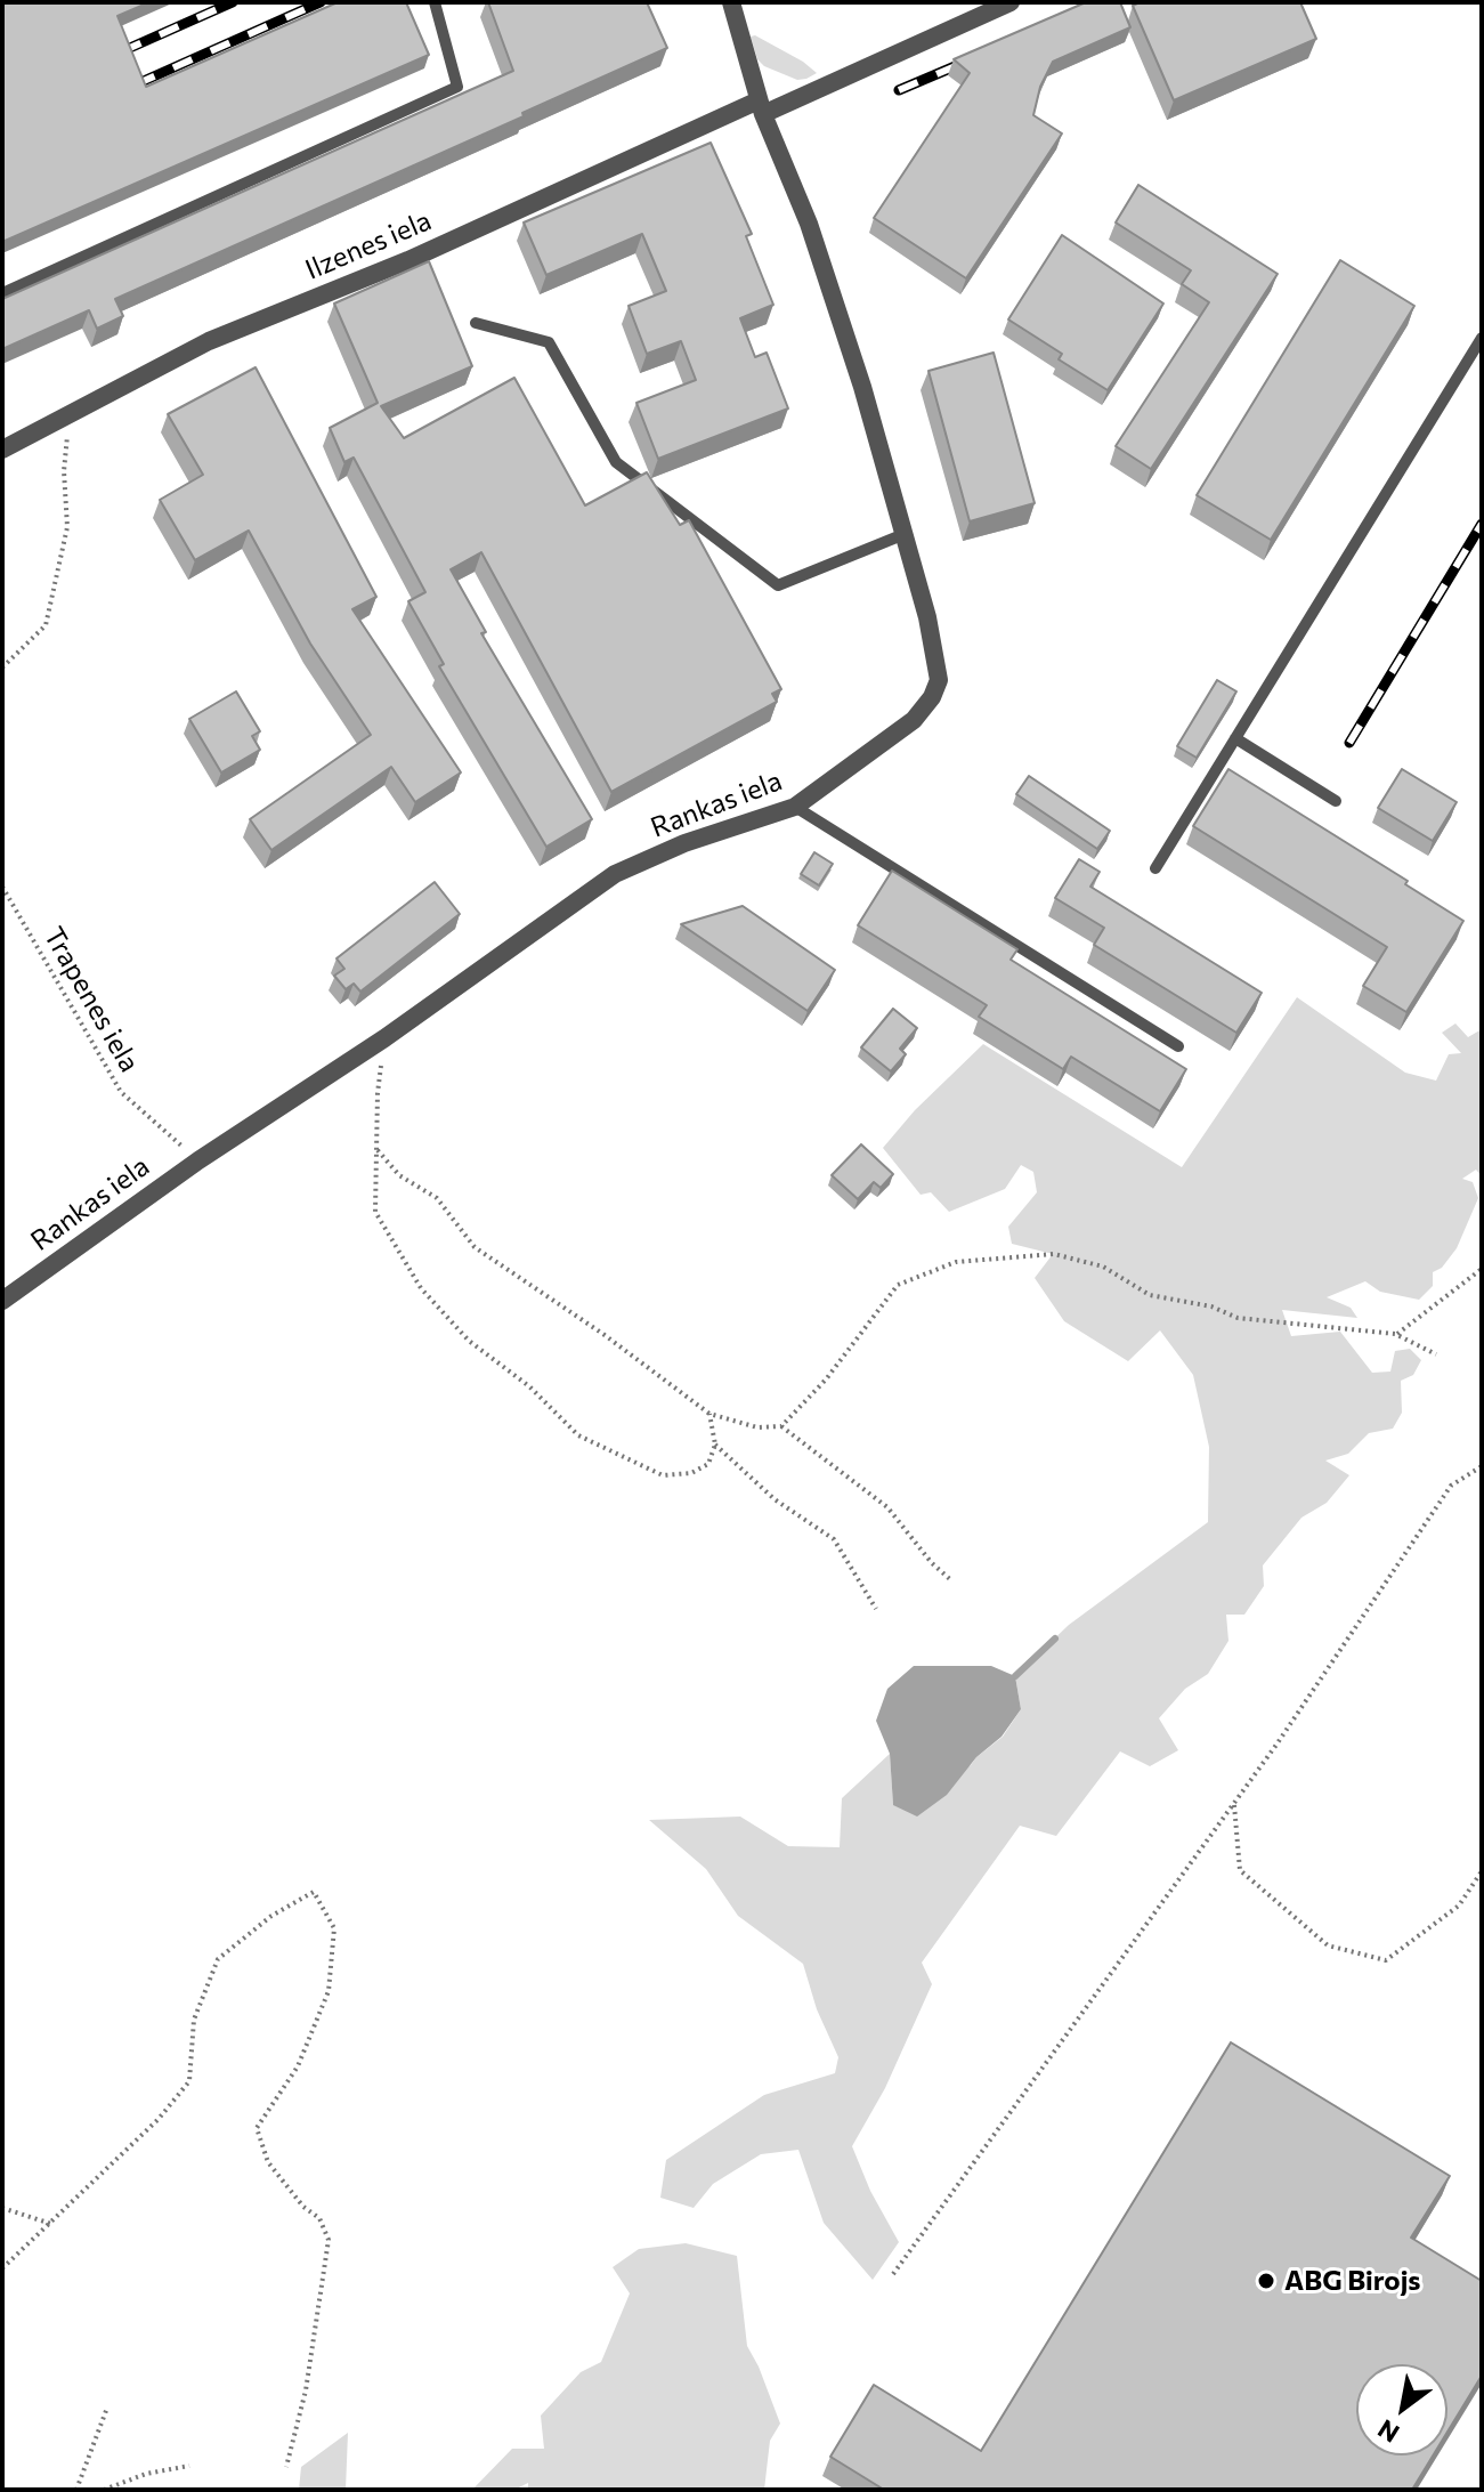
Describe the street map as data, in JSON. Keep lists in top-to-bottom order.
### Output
{
  "streets": {
    "street": ["Ilzenes iela", "Rankas iela"],
    "path": ["Trapenes iela"]
  },
  "crossings": [
    ["Ilzenes iela", "Rankas iela"],
    ["Rankas iela", "Trapenes iela"]
  ],
  "places": ["ABG Birojs"],
  "north": "bottom left"
}
